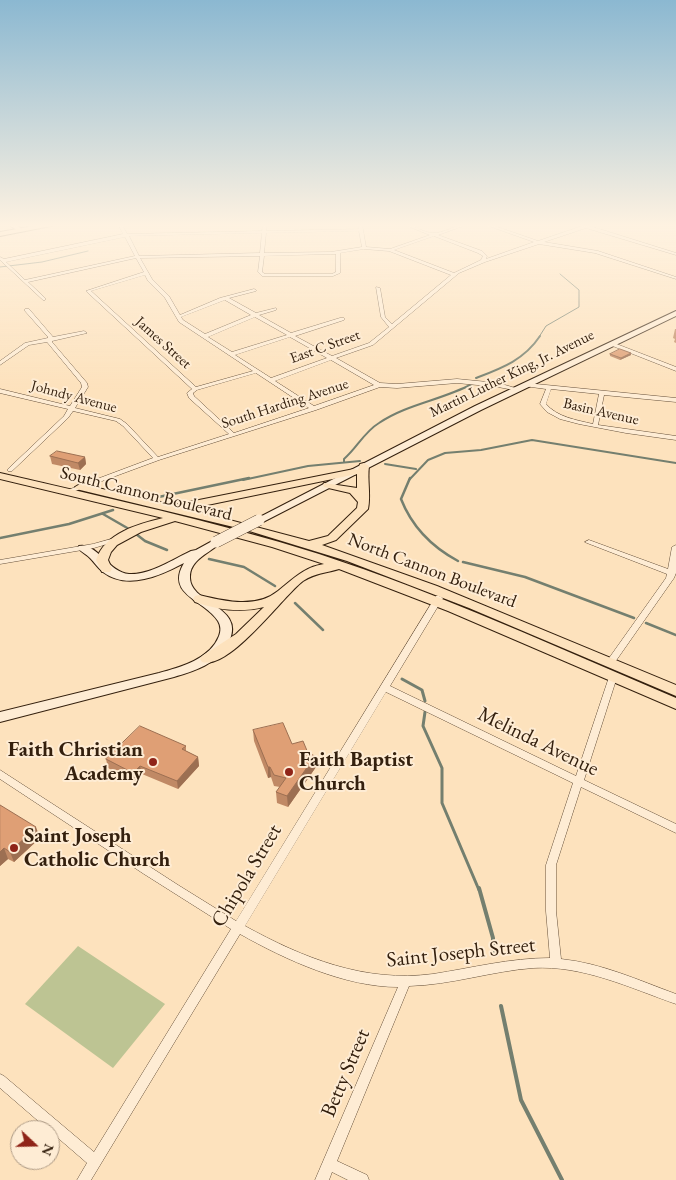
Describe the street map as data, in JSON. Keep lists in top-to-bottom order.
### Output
{
  "streets": {
    "main road": ["Martin Luther King, Jr. Avenue", "South Cannon Boulevard", "North Cannon Boulevard"],
    "street": [
      "James Street",
      "East C Street",
      "Johndy Avenue",
      "South Harding Avenue",
      "Basin Avenue",
      "Melinda Avenue",
      "Chipola Street",
      "Saint Joseph Street",
      "Betty Street"
    ]
  },
  "crossings": [
    ["James Street", "South Harding Avenue"],
    ["Martin Luther King, Jr. Avenue", "South Harding Avenue"],
    ["Johndy Avenue", "South Harding Avenue"],
    ["South Harding Avenue", "Basin Avenue"],
    ["South Harding Avenue", "South Cannon Boulevard"],
    ["South Cannon Boulevard", "North Cannon Boulevard"],
    ["North Cannon Boulevard", "Chipola Street"],
    ["Melinda Avenue", "Chipola Street"],
    ["Chipola Street", "Saint Joseph Street"],
    ["Saint Joseph Street", "Betty Street"]
  ],
  "places": ["Faith Christian Academy", "Faith Baptist Church", "Saint Joseph Catholic Church"],
  "north": "right"
}
